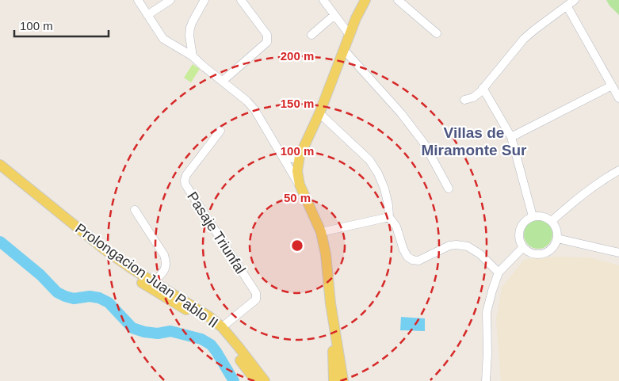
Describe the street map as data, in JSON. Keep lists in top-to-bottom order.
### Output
{
  "streets": {
    "main road": ["Prolongacion Juan Pablo II"],
    "street": ["Pasaje Triunfal"]
  },
  "crossings": [
    ["Pasaje Triunfal", "Prolongacion Juan Pablo II"]
  ],
  "districts": ["Villas de Miramonte Sur"],
  "scale_bar": "100 m",
  "rings": [
    "200 m",
    "150 m",
    "100 m",
    "50 m"
  ]
}
